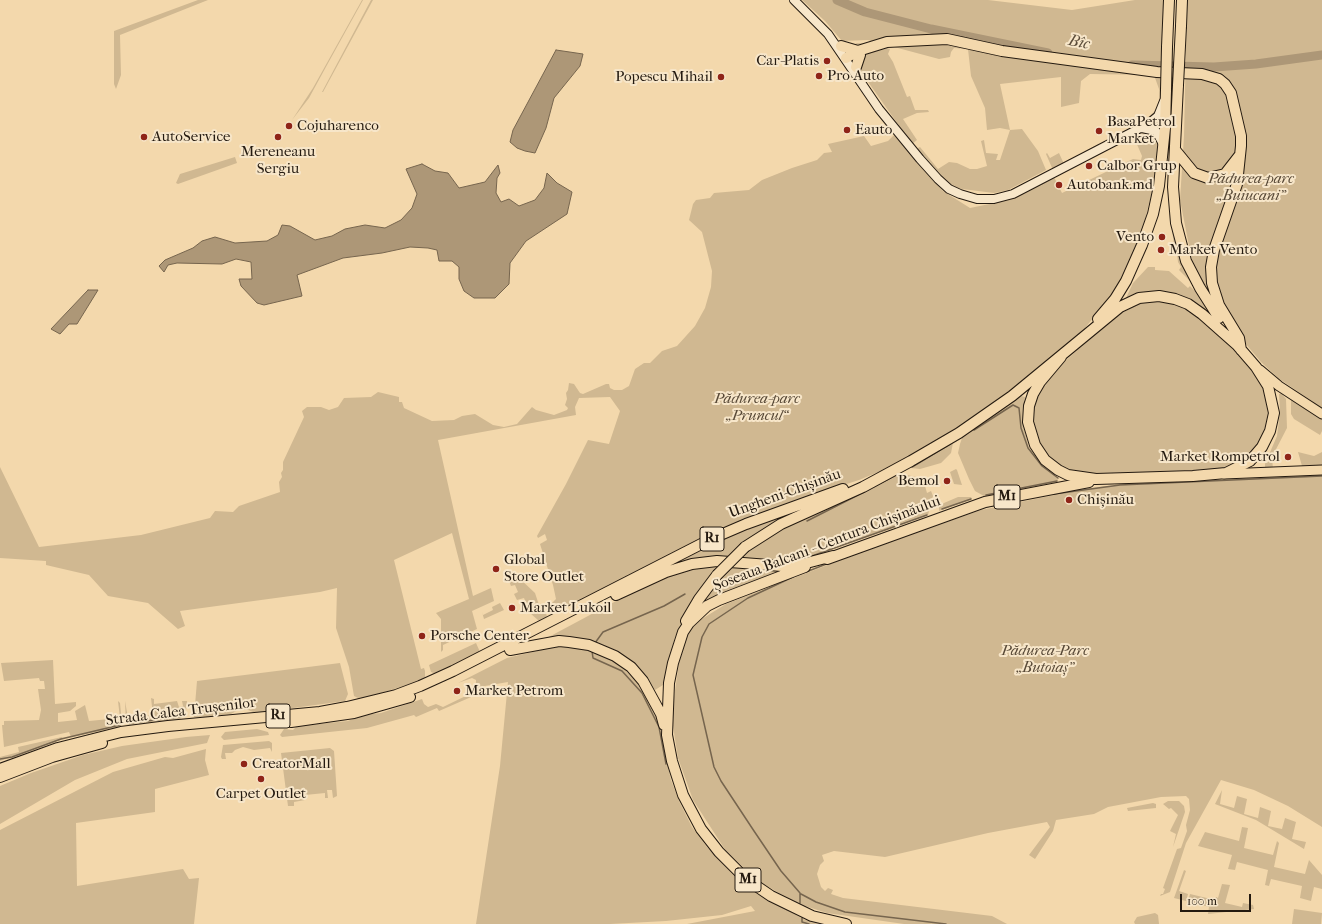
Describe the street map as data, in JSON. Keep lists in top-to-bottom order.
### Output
{
  "streets": {
    "highway": [
      "Ungheni-Chișinău",
      "M1",
      "R1",
      "Șoseaua Balcani - Centura Chișinăului",
      "Strada Calea Trușenilor"
    ]
  },
  "crossings": [
    ["Ungheni-Chișinău", "R1"],
    ["Ungheni-Chișinău", "Șoseaua Balcani - Centura Chișinăului"],
    ["Ungheni-Chișinău", "Strada Calea Trușenilor"],
    ["R1", "Șoseaua Balcani - Centura Chișinăului"],
    ["R1", "Strada Calea Trușenilor"]
  ],
  "water": ["Bîc"],
  "parks": ["Pădurea-parc „Buiucani”", "Pădurea-parc „Pruncul“", "Pădurea-Parc „Butoiaș”"],
  "places": [
    "Car-Platis",
    "Pro Auto",
    "Popescu Mihail",
    "Cojuharenco",
    "Eauto",
    "BasaPetrol Market",
    "AutoService",
    "Mereneanu Sergiu",
    "Calbor Grup",
    "Autobank.md",
    "Vento",
    "Market Vento",
    "Market Rompetrol",
    "Bemol",
    "Chișinău",
    "Global Store Outlet",
    "Market Lukoil",
    "Porsche Center",
    "Market Petrom",
    "CreatorMall",
    "Carpet Outlet"
  ],
  "scale_bar": "100 m"
}
